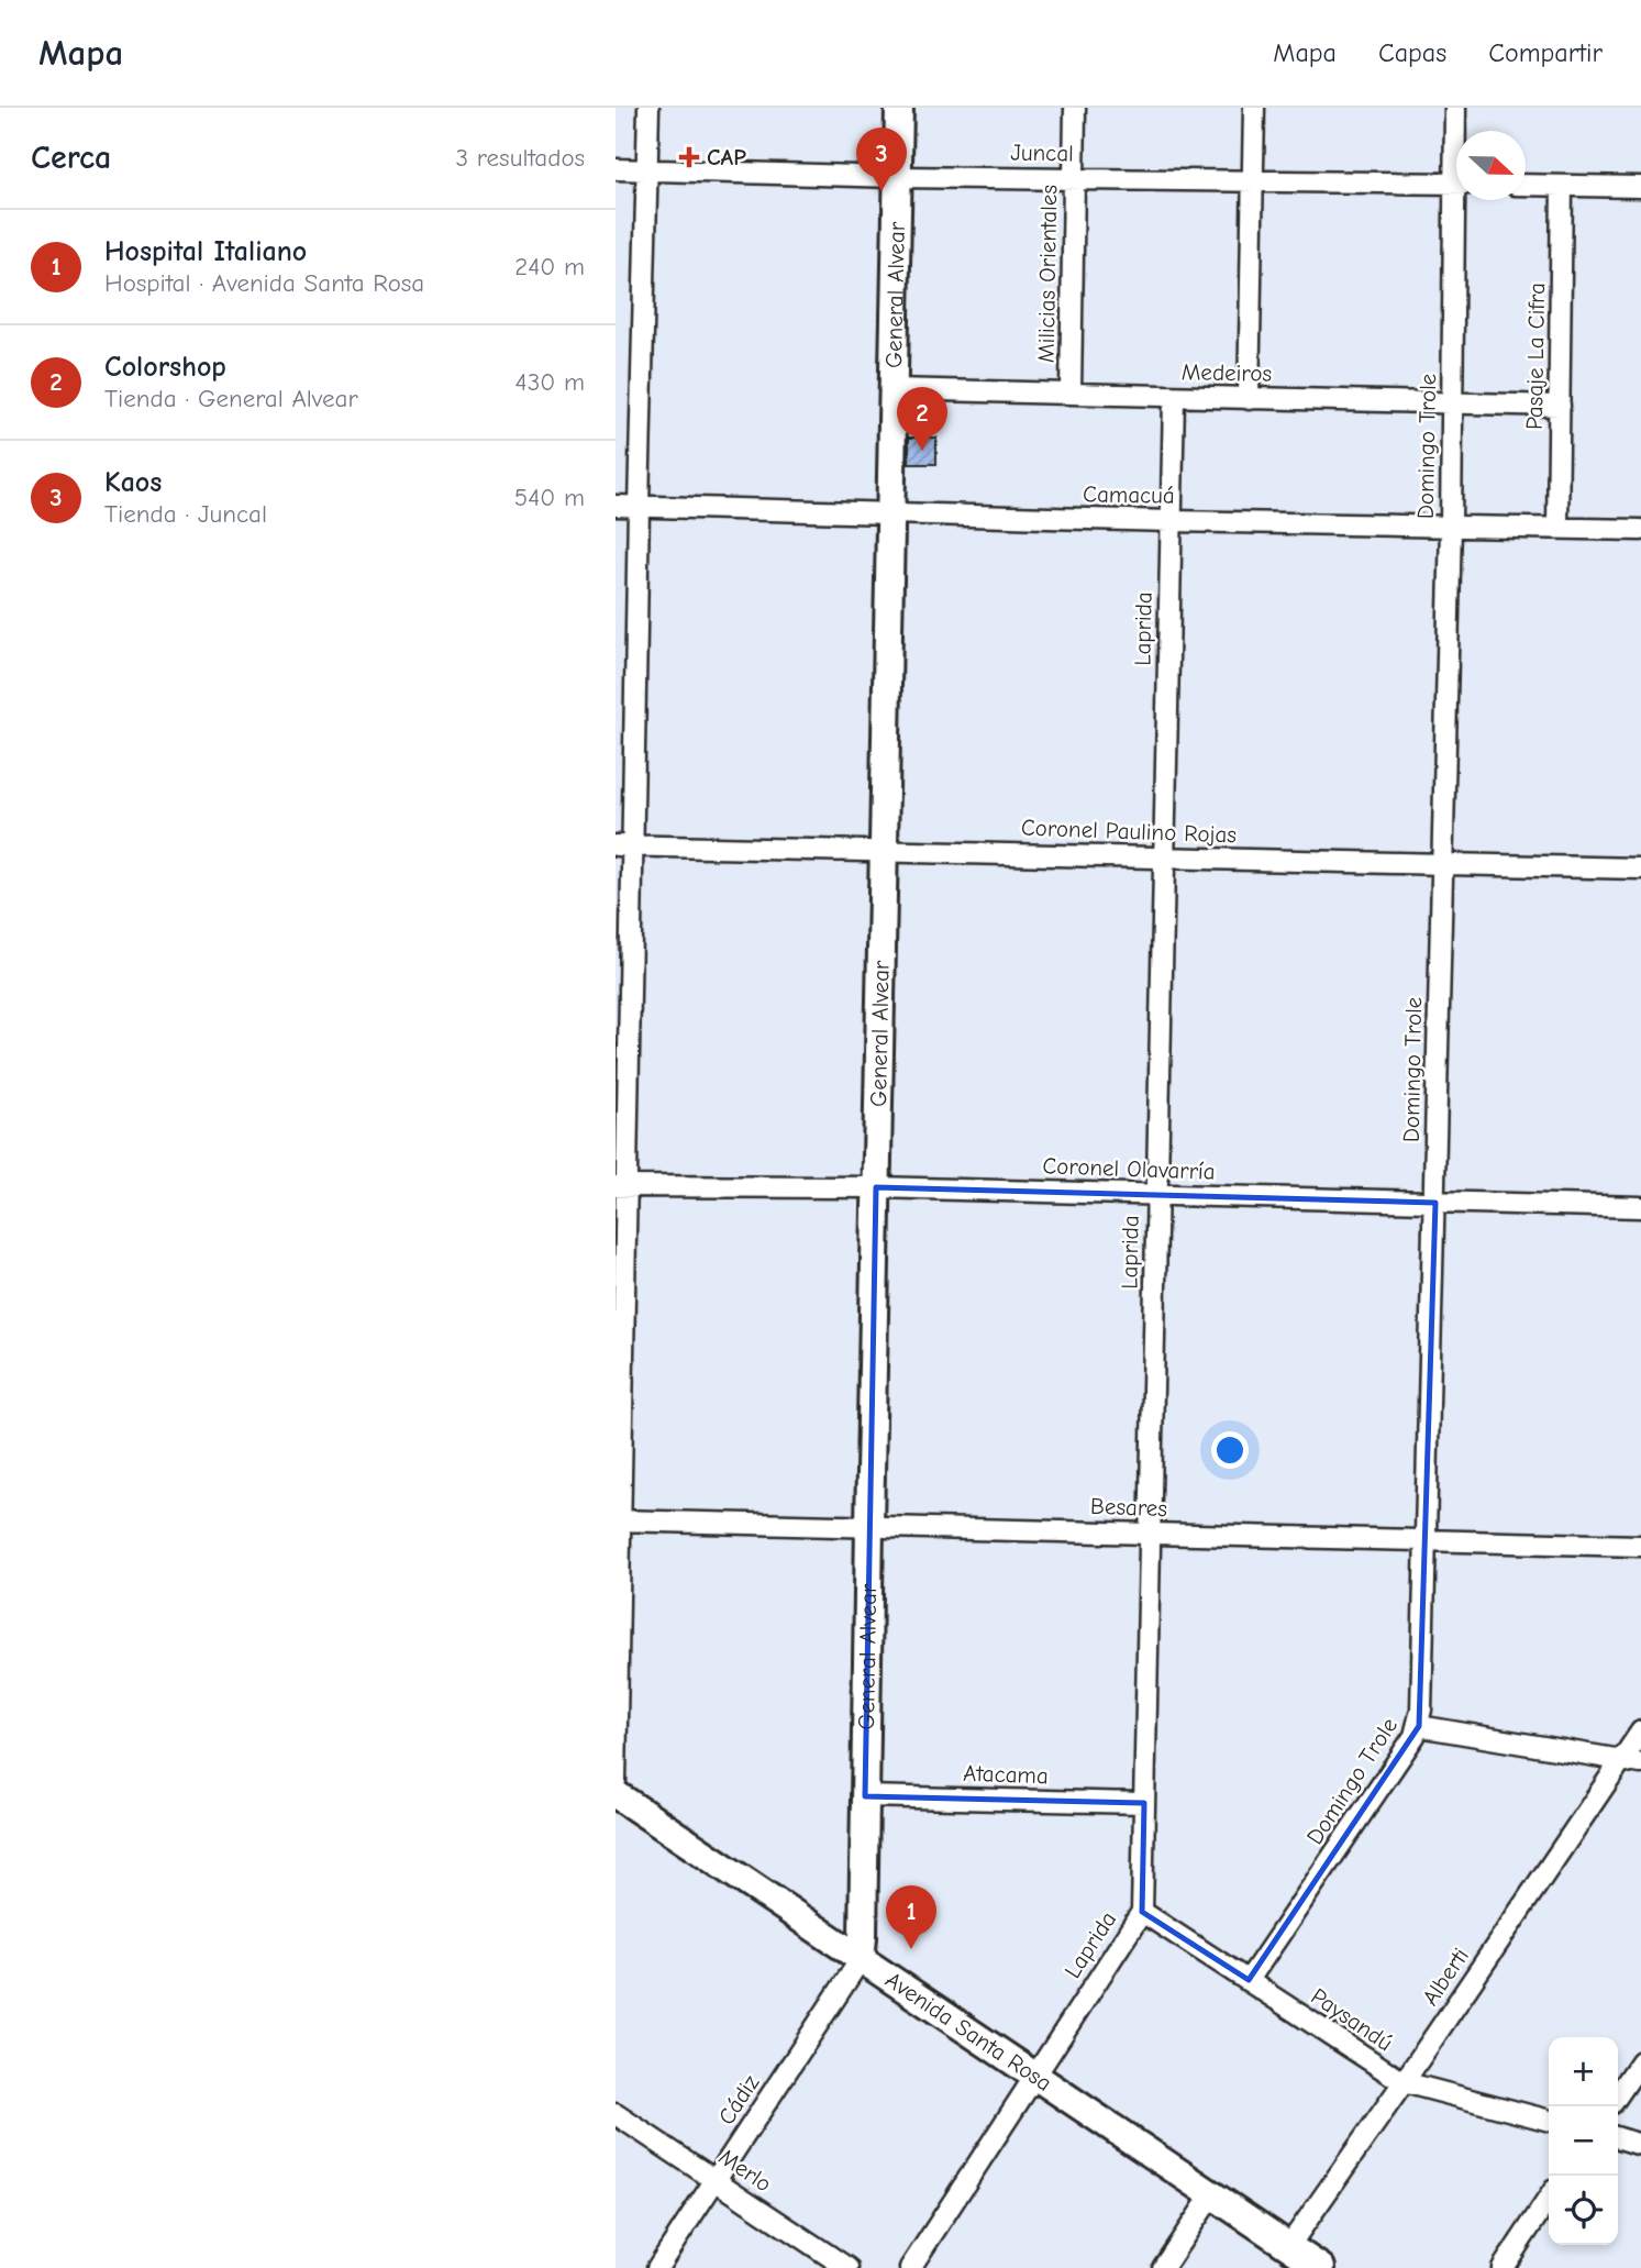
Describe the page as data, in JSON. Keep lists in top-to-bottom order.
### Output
{
  "streets": {
    "street": [
      "Juncal",
      "Milicias Orientales",
      "General Alvear",
      "Pasaje La Cifra",
      "Medeiros",
      "Domingo Trole",
      "Camacuá",
      "Laprida",
      "Coronel Paulino Rojas",
      "Coronel Olavarría",
      "Besares",
      "Atacama",
      "Alberti",
      "Paysandú",
      "Avenida Santa Rosa",
      "Cádiz",
      "Merlo"
    ]
  },
  "crossings": [
    ["Juncal", "Milicias Orientales"],
    ["Juncal", "General Alvear"],
    ["Milicias Orientales", "Medeiros"],
    ["General Alvear", "Medeiros"],
    ["General Alvear", "Camacuá"],
    ["General Alvear", "Coronel Paulino Rojas"],
    ["General Alvear", "Coronel Olavarría"],
    ["General Alvear", "Besares"],
    ["General Alvear", "Atacama"],
    ["General Alvear", "Avenida Santa Rosa"],
    ["General Alvear", "Cádiz"],
    ["Pasaje La Cifra", "Medeiros"],
    ["Pasaje La Cifra", "Camacuá"],
    ["Medeiros", "Domingo Trole"],
    ["Medeiros", "Laprida"],
    ["Domingo Trole", "Camacuá"],
    ["Domingo Trole", "Coronel Paulino Rojas"],
    ["Domingo Trole", "Coronel Olavarría"],
    ["Domingo Trole", "Besares"],
    ["Domingo Trole", "Paysandú"],
    ["Camacuá", "Laprida"],
    ["Laprida", "Coronel Paulino Rojas"],
    ["Laprida", "Coronel Olavarría"],
    ["Laprida", "Besares"],
    ["Laprida", "Atacama"],
    ["Laprida", "Paysandú"],
    ["Laprida", "Avenida Santa Rosa"],
    ["Alberti", "Paysandú"],
    ["Alberti", "Avenida Santa Rosa"],
    ["Avenida Santa Rosa", "Cádiz"],
    ["Cádiz", "Merlo"]
  ],
  "places": {
    "health": ["CAP"]
  },
  "north": "right",
  "page": {
    "header": "Mapa",
    "nav": ["Mapa", "Capas", "Compartir"],
    "heading": ["Cerca", "3 resultados"],
    "pins": ["3", "2", "1"],
    "list": [
      {
        "mark": "1",
        "name": "Hospital Italiano",
        "note": "Hospital · Avenida Santa Rosa",
        "value": "240 m"
      },
      {
        "mark": "2",
        "name": "Colorshop",
        "note": "Tienda · General Alvear",
        "value": "430 m"
      },
      {
        "mark": "3",
        "name": "Kaos",
        "note": "Tienda · Juncal",
        "value": "540 m"
      }
    ],
    "map_buttons": ["+", "−"]
  }
}
